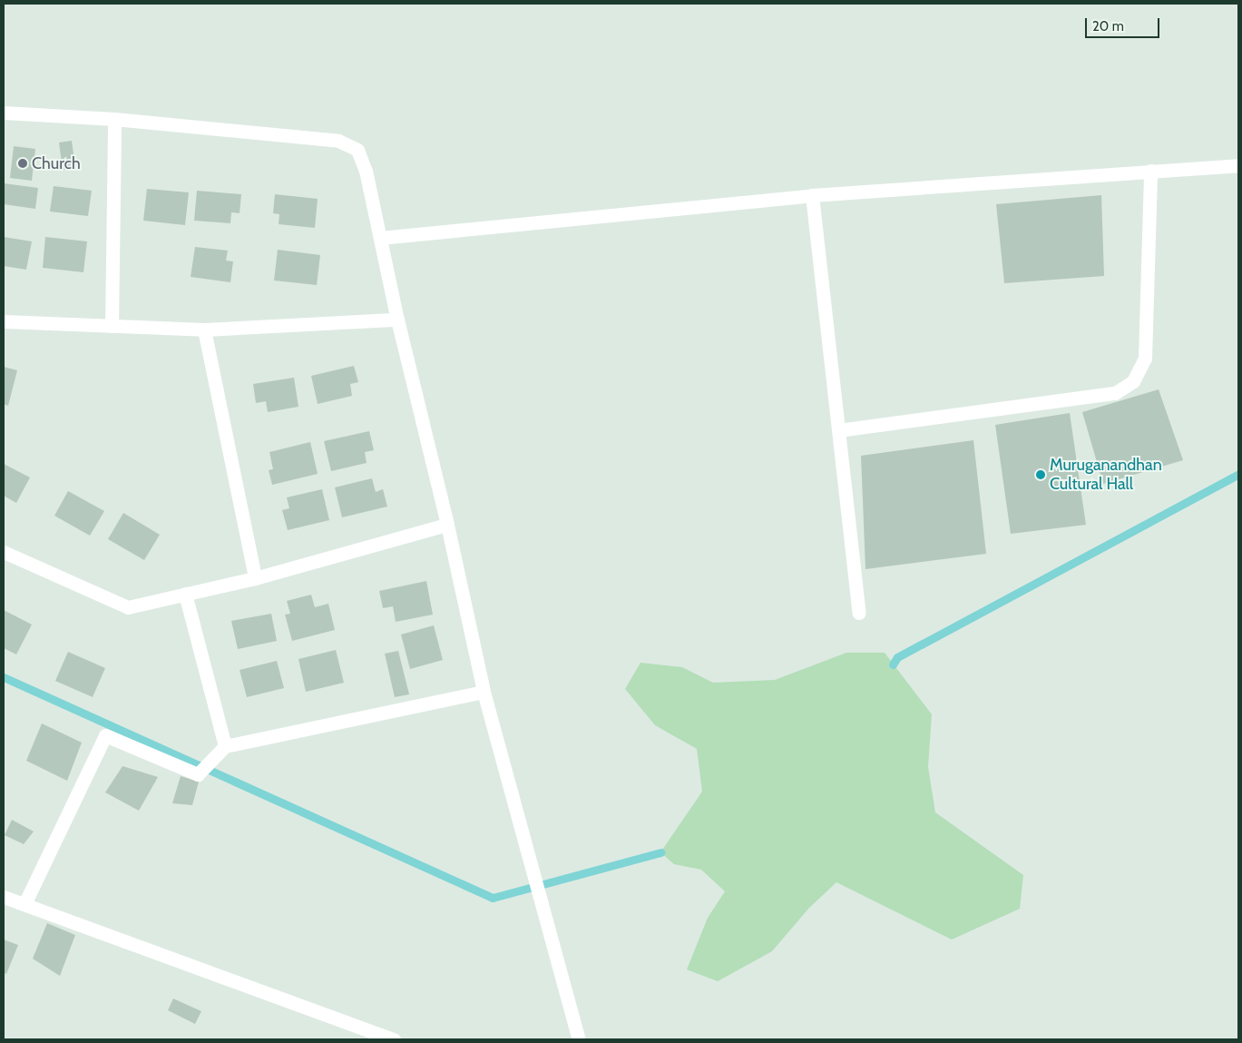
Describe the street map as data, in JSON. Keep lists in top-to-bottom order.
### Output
{
  "places": ["Church", "Muruganandhan Cultural Hall"],
  "scale_bar": "20 m"
}
